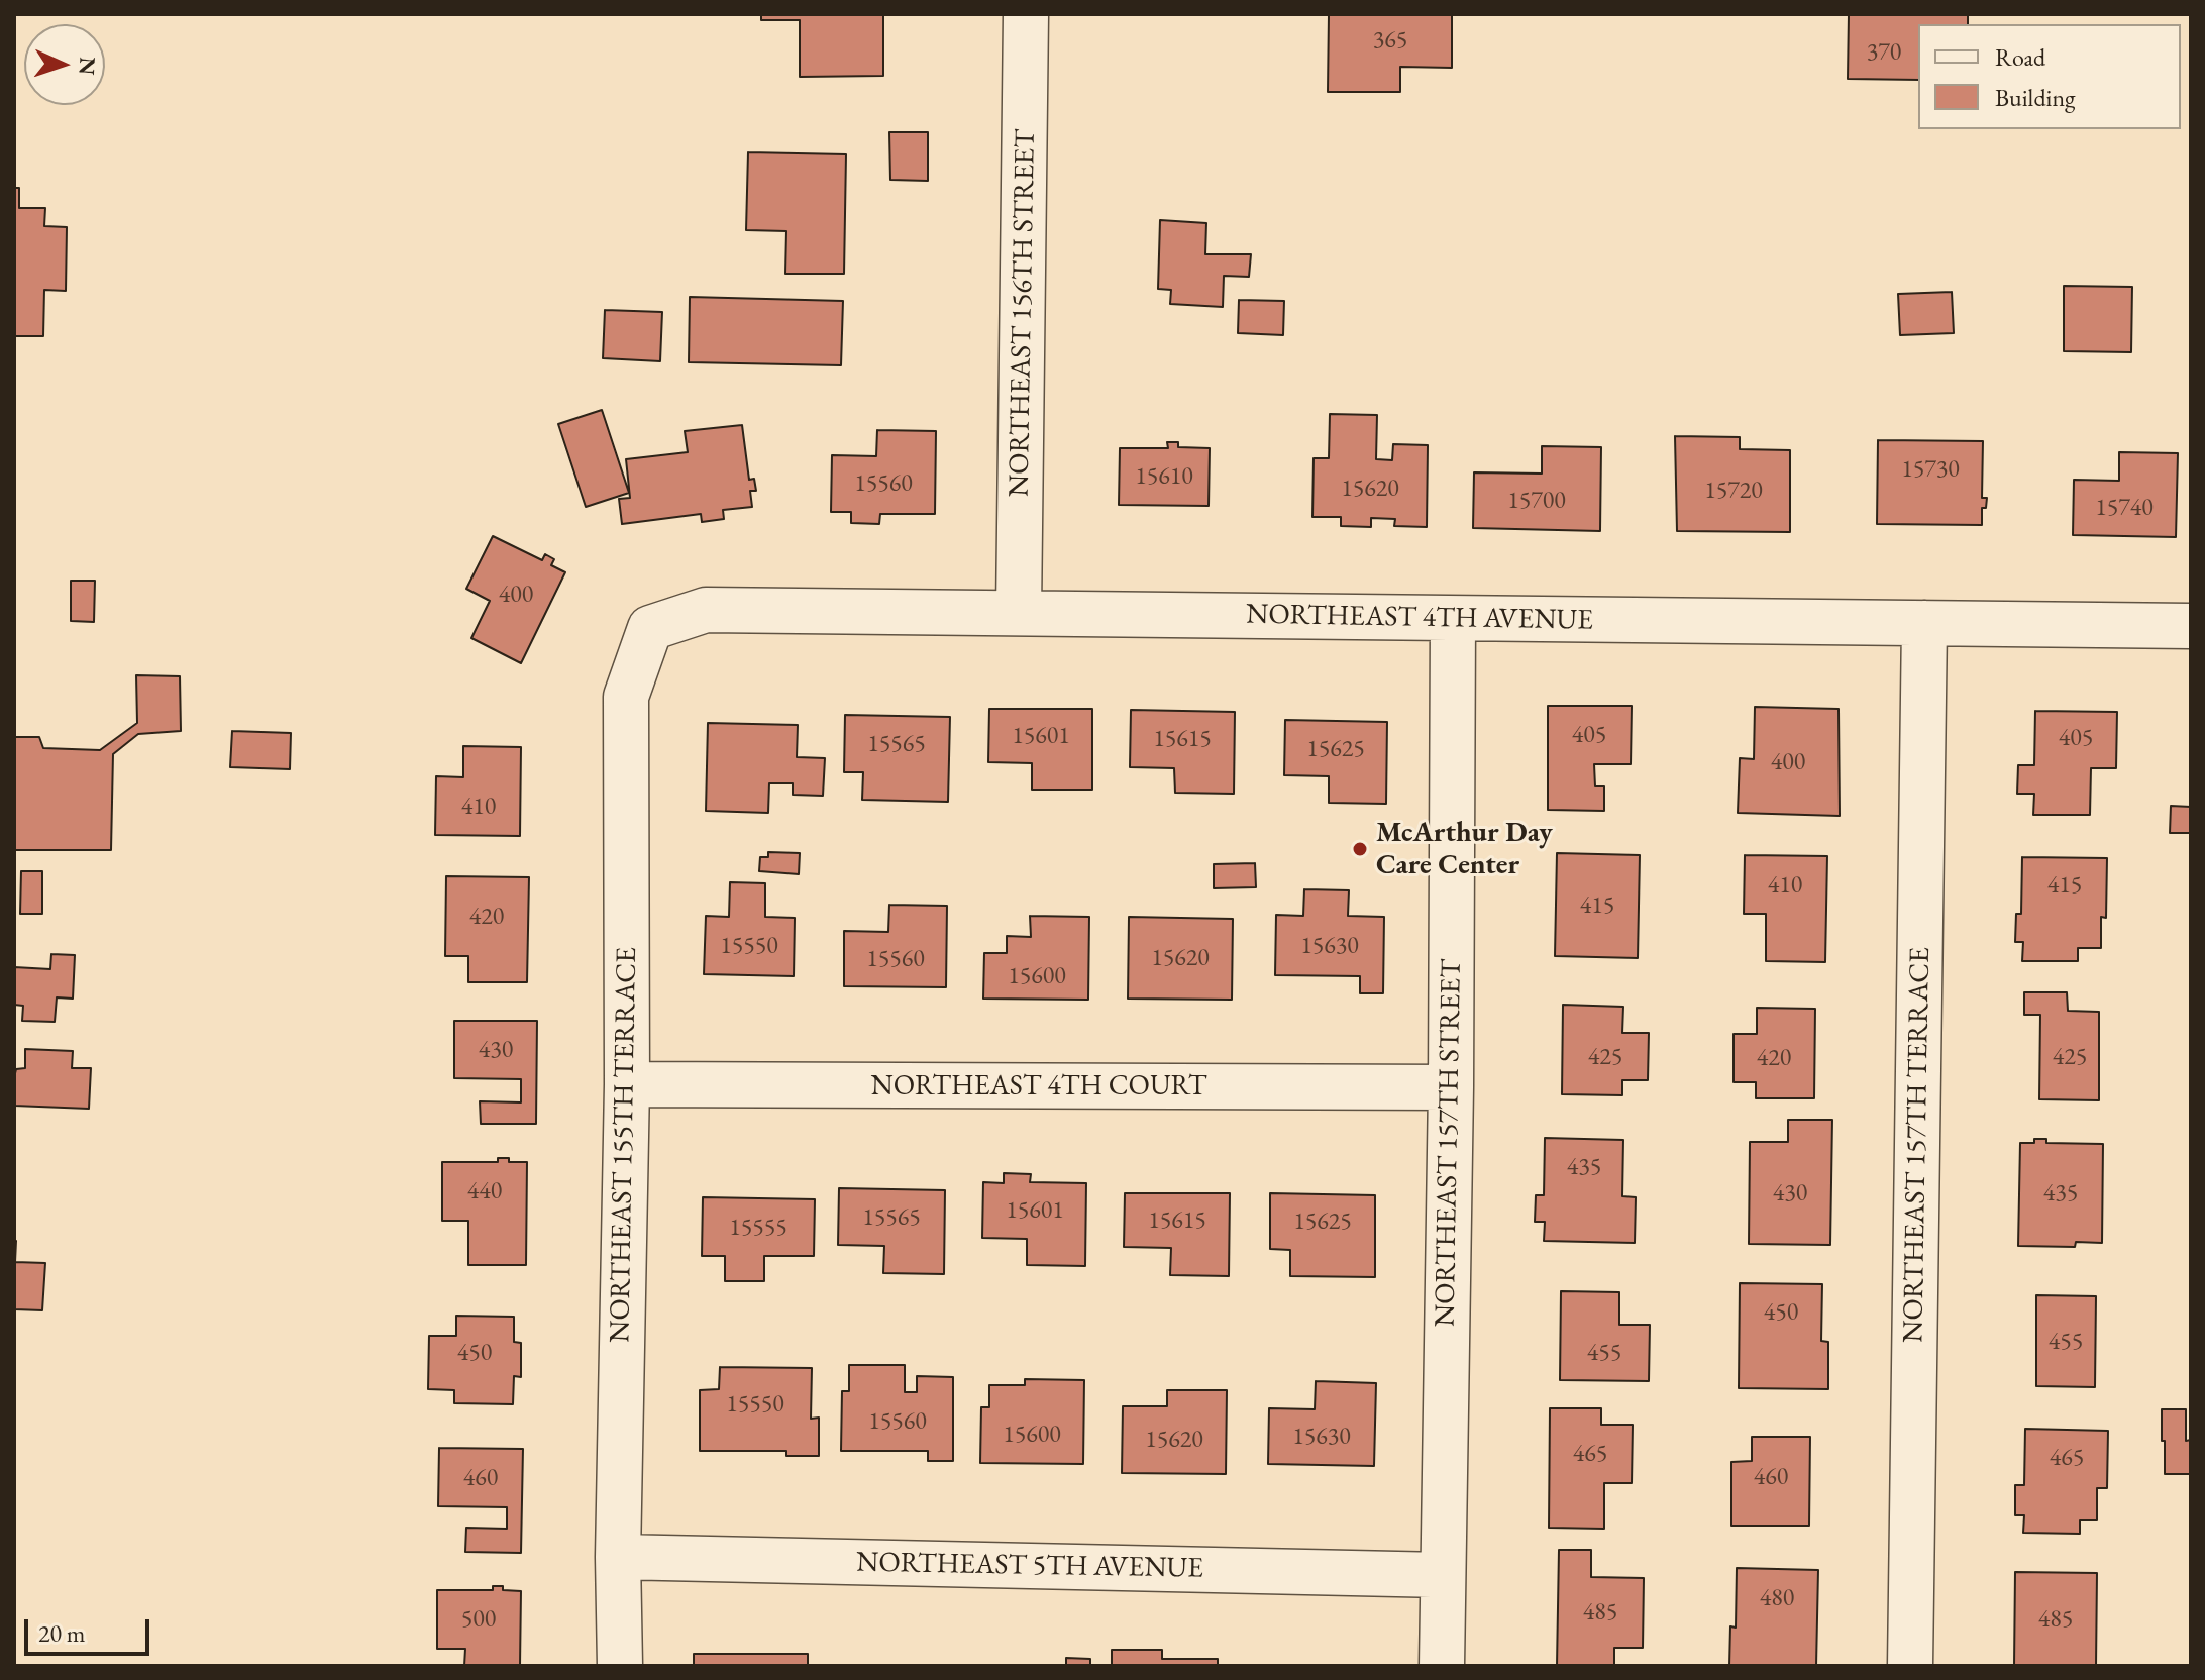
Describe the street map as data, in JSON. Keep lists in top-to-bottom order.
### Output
{
  "streets": {
    "street": [
      "NORTHEAST 156TH STREET",
      "NORTHEAST 4TH AVENUE",
      "NORTHEAST 4TH COURT",
      "NORTHEAST 157TH STREET",
      "NORTHEAST 155TH TERRACE",
      "NORTHEAST 157TH TERRACE",
      "NORTHEAST 5TH AVENUE"
    ]
  },
  "crossings": [
    ["NORTHEAST 156TH STREET", "NORTHEAST 4TH AVENUE"],
    ["NORTHEAST 4TH AVENUE", "NORTHEAST 157TH STREET"],
    ["NORTHEAST 4TH AVENUE", "NORTHEAST 155TH TERRACE"],
    ["NORTHEAST 4TH AVENUE", "NORTHEAST 157TH TERRACE"],
    ["NORTHEAST 4TH COURT", "NORTHEAST 157TH STREET"],
    ["NORTHEAST 4TH COURT", "NORTHEAST 155TH TERRACE"],
    ["NORTHEAST 157TH STREET", "NORTHEAST 5TH AVENUE"],
    ["NORTHEAST 155TH TERRACE", "NORTHEAST 5TH AVENUE"]
  ],
  "places": ["McArthur Day Care Center"],
  "house_numbers": [
    "365",
    "370",
    "15730",
    "15610",
    "15560",
    "15620",
    "15720",
    "15700",
    "15740",
    "400",
    "405",
    "15601",
    "405",
    "15615",
    "15565",
    "15625",
    "400",
    "410",
    "410",
    "415",
    "415",
    "420",
    "15550",
    "15630",
    "15620",
    "15560",
    "15600",
    "430",
    "425",
    "425",
    "420",
    "435",
    "440",
    "430",
    "435",
    "15601",
    "15565",
    "15615",
    "15625",
    "15555",
    "450",
    "455",
    "450",
    "455",
    "15550",
    "15560",
    "15600",
    "15630",
    "15620",
    "465",
    "465",
    "460",
    "460",
    "480",
    "485",
    "500",
    "485"
  ],
  "legend": ["Road", "Building"],
  "scale_bar": "20 m",
  "north": "right"
}
